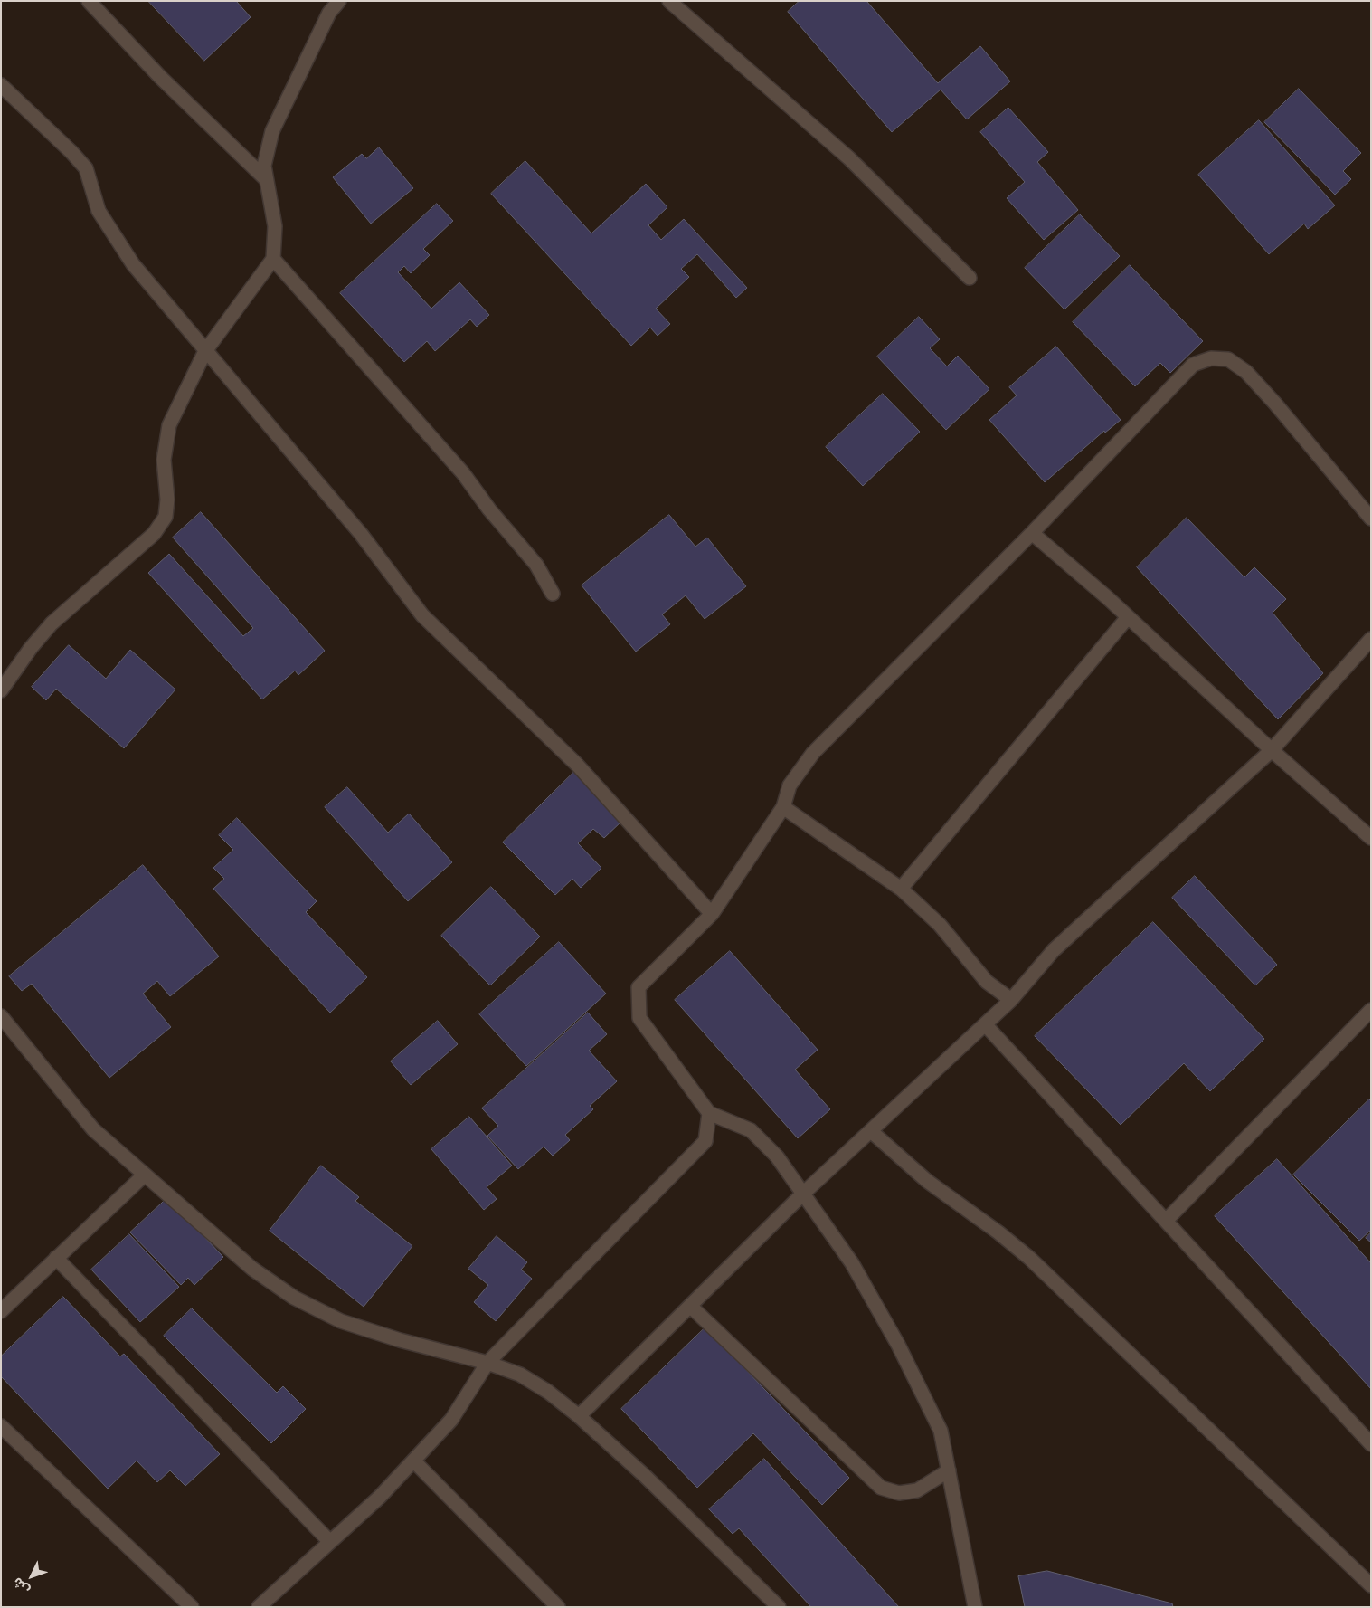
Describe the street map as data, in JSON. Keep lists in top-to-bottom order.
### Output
{
  "north": "bottom left"
}
